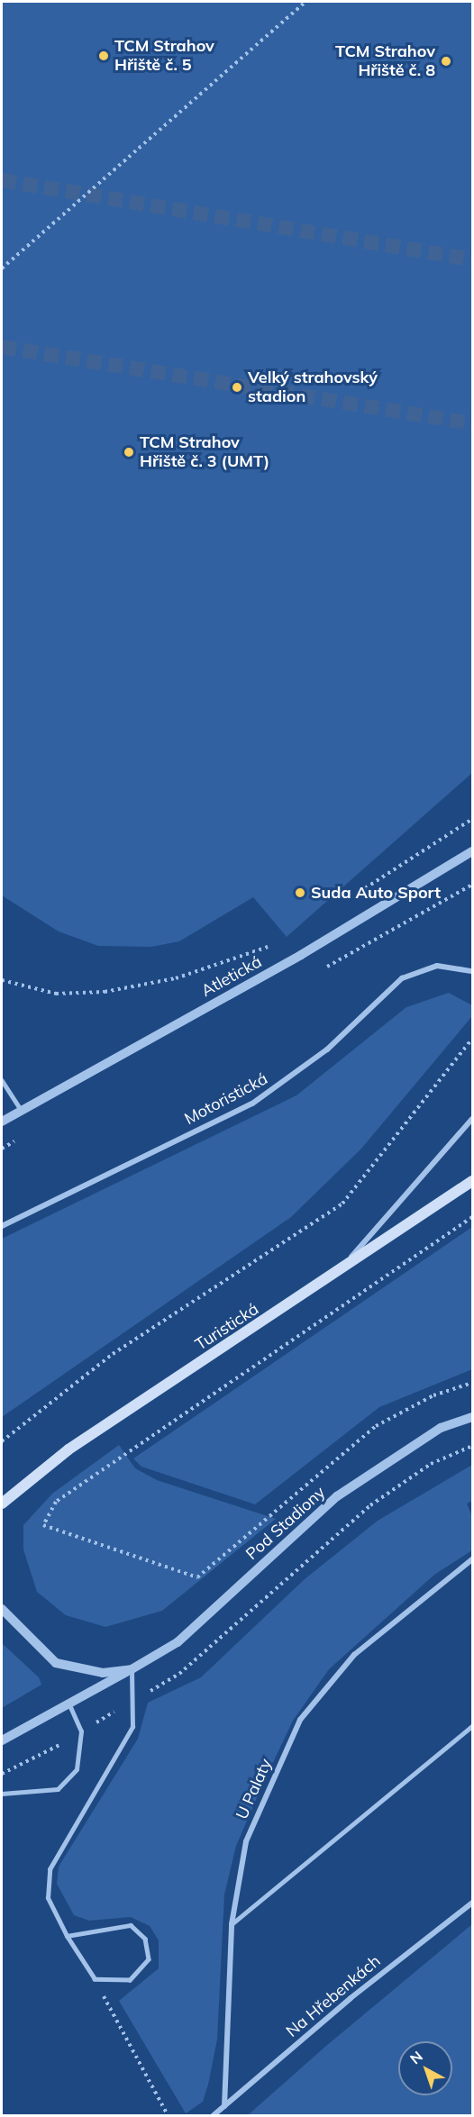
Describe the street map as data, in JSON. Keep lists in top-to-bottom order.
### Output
{
  "streets": {
    "main road": ["Turistická"],
    "street": [
      "Atletická",
      "Motoristická",
      "Pod Stadiony",
      "U Palaty",
      "Na Hřebenkách"
    ]
  },
  "crossings": [
    ["U Palaty", "Na Hřebenkách"]
  ],
  "places": [
    "TCM Strahov Hřiště č. 5",
    "TCM Strahov Hřiště č. 8",
    "Velký strahovský stadion",
    "TCM Strahov Hřiště č. 3 (UMT)",
    "Suda Auto Sport"
  ],
  "north": "top left"
}
